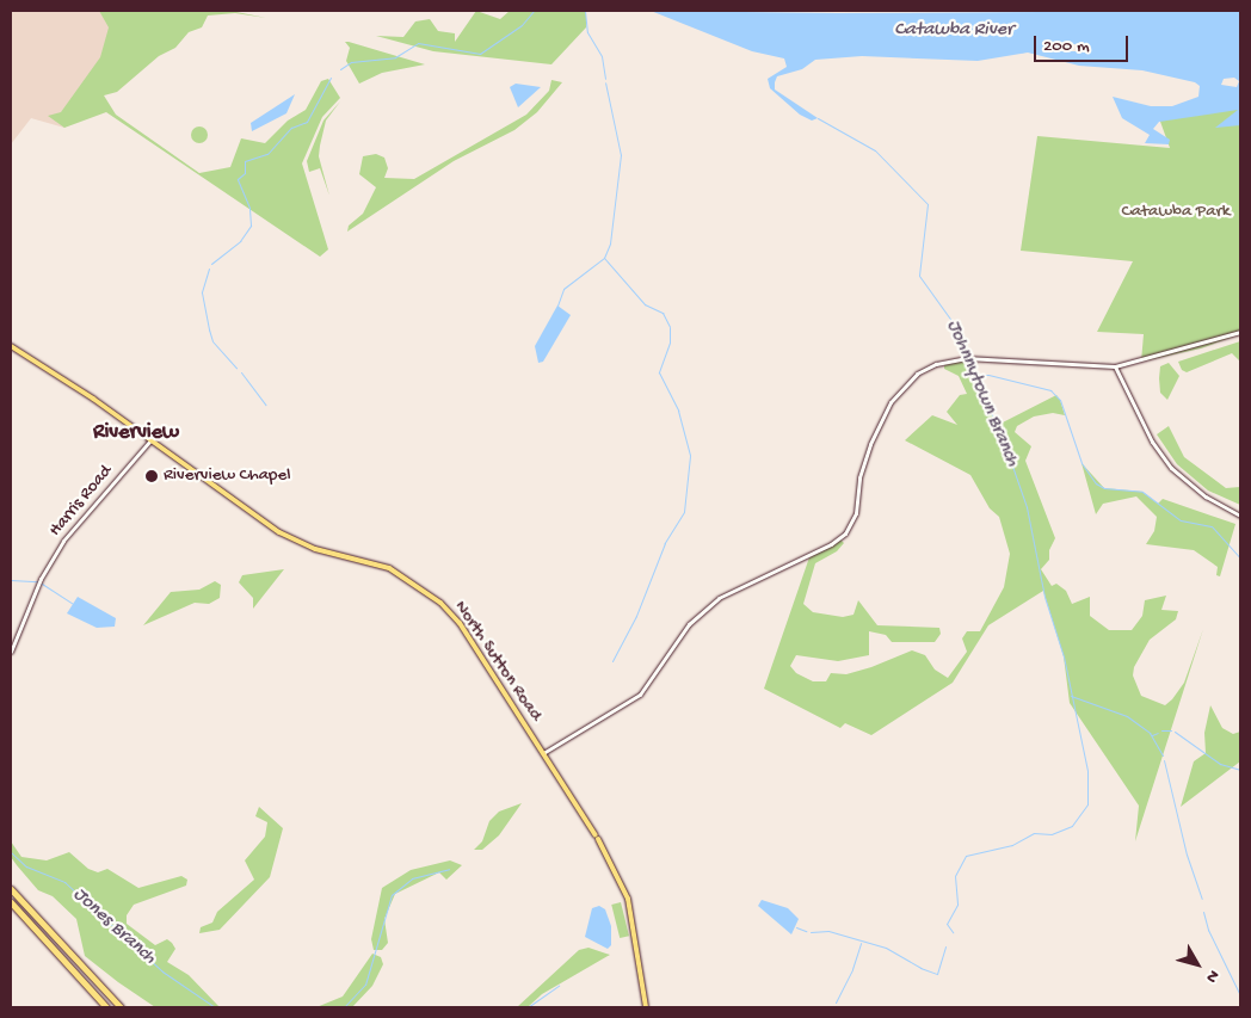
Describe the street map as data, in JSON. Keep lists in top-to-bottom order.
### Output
{
  "streets": {
    "main road": ["North Sutton Road"],
    "street": ["Harris Road"]
  },
  "crossings": [
    ["Harris Road", "North Sutton Road"]
  ],
  "districts": ["Riverview"],
  "water": ["Catawba River", "Johnnytown Branch", "Jones Branch"],
  "parks": ["Catawba Park"],
  "places": ["Riverview Chapel"],
  "scale_bar": "200 m",
  "north": "bottom right"
}
